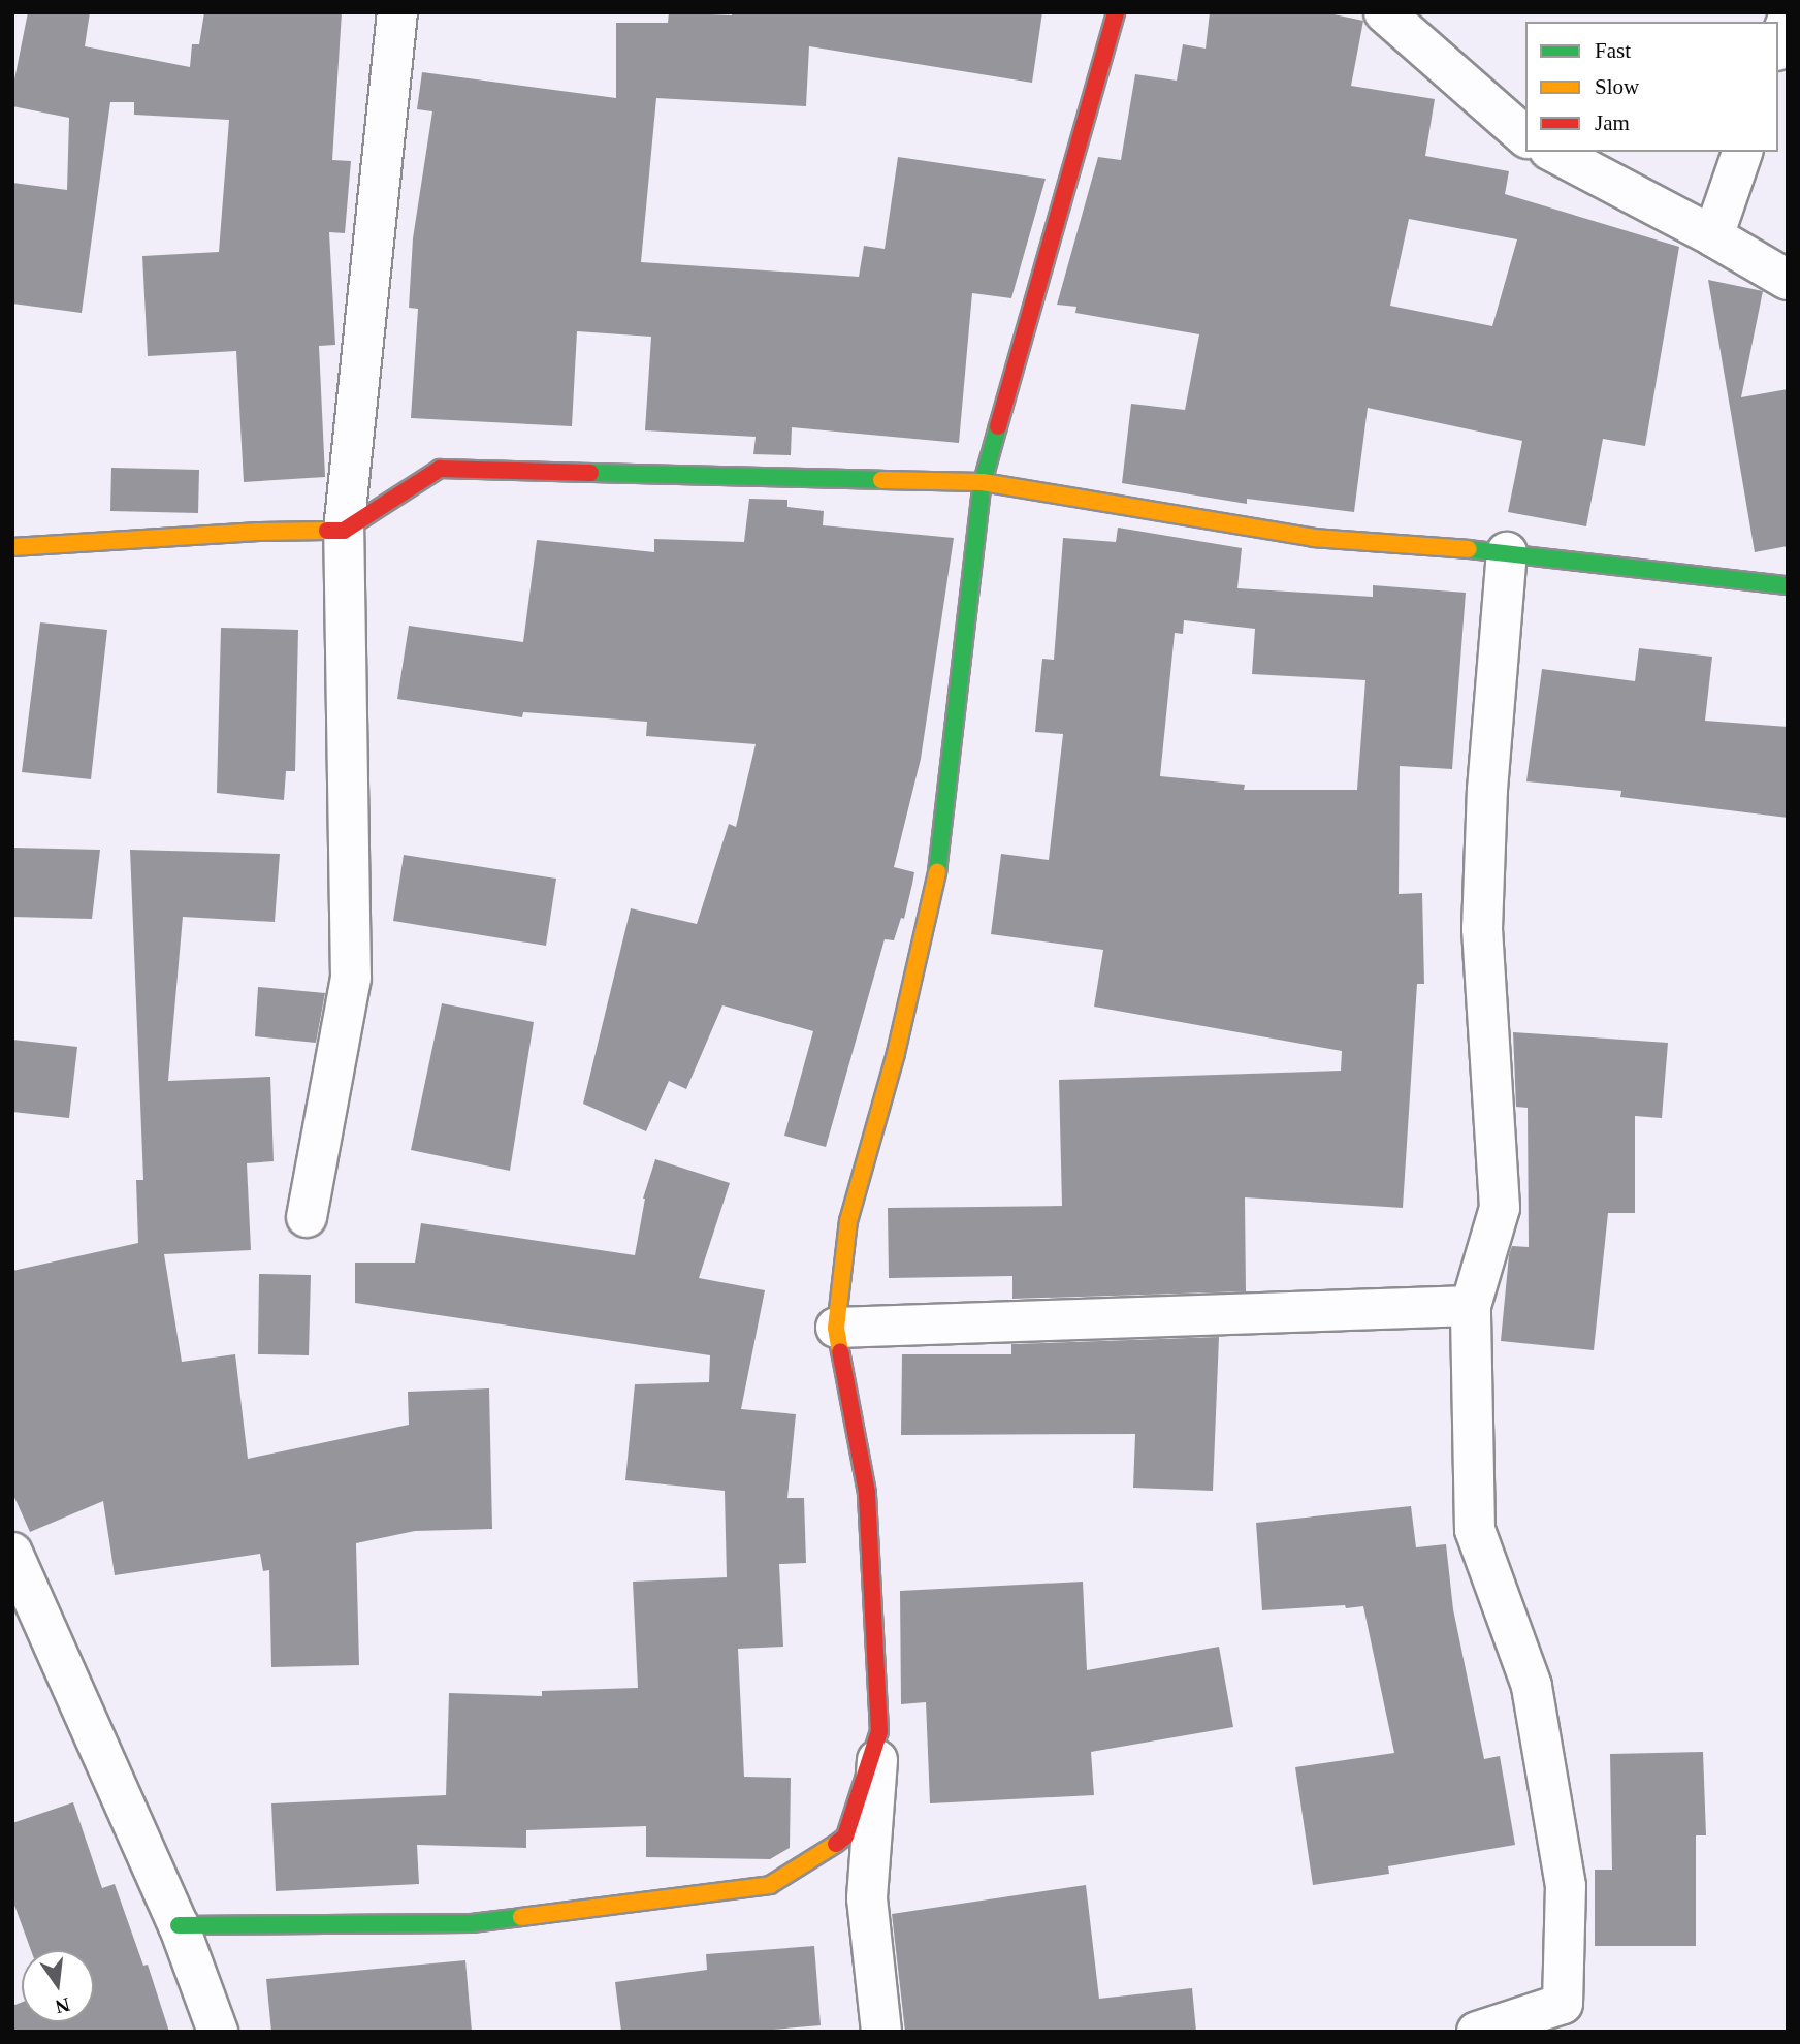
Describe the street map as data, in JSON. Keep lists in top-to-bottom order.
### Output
{
  "legend": ["Fast", "Slow", "Jam"],
  "north": "bottom"
}
